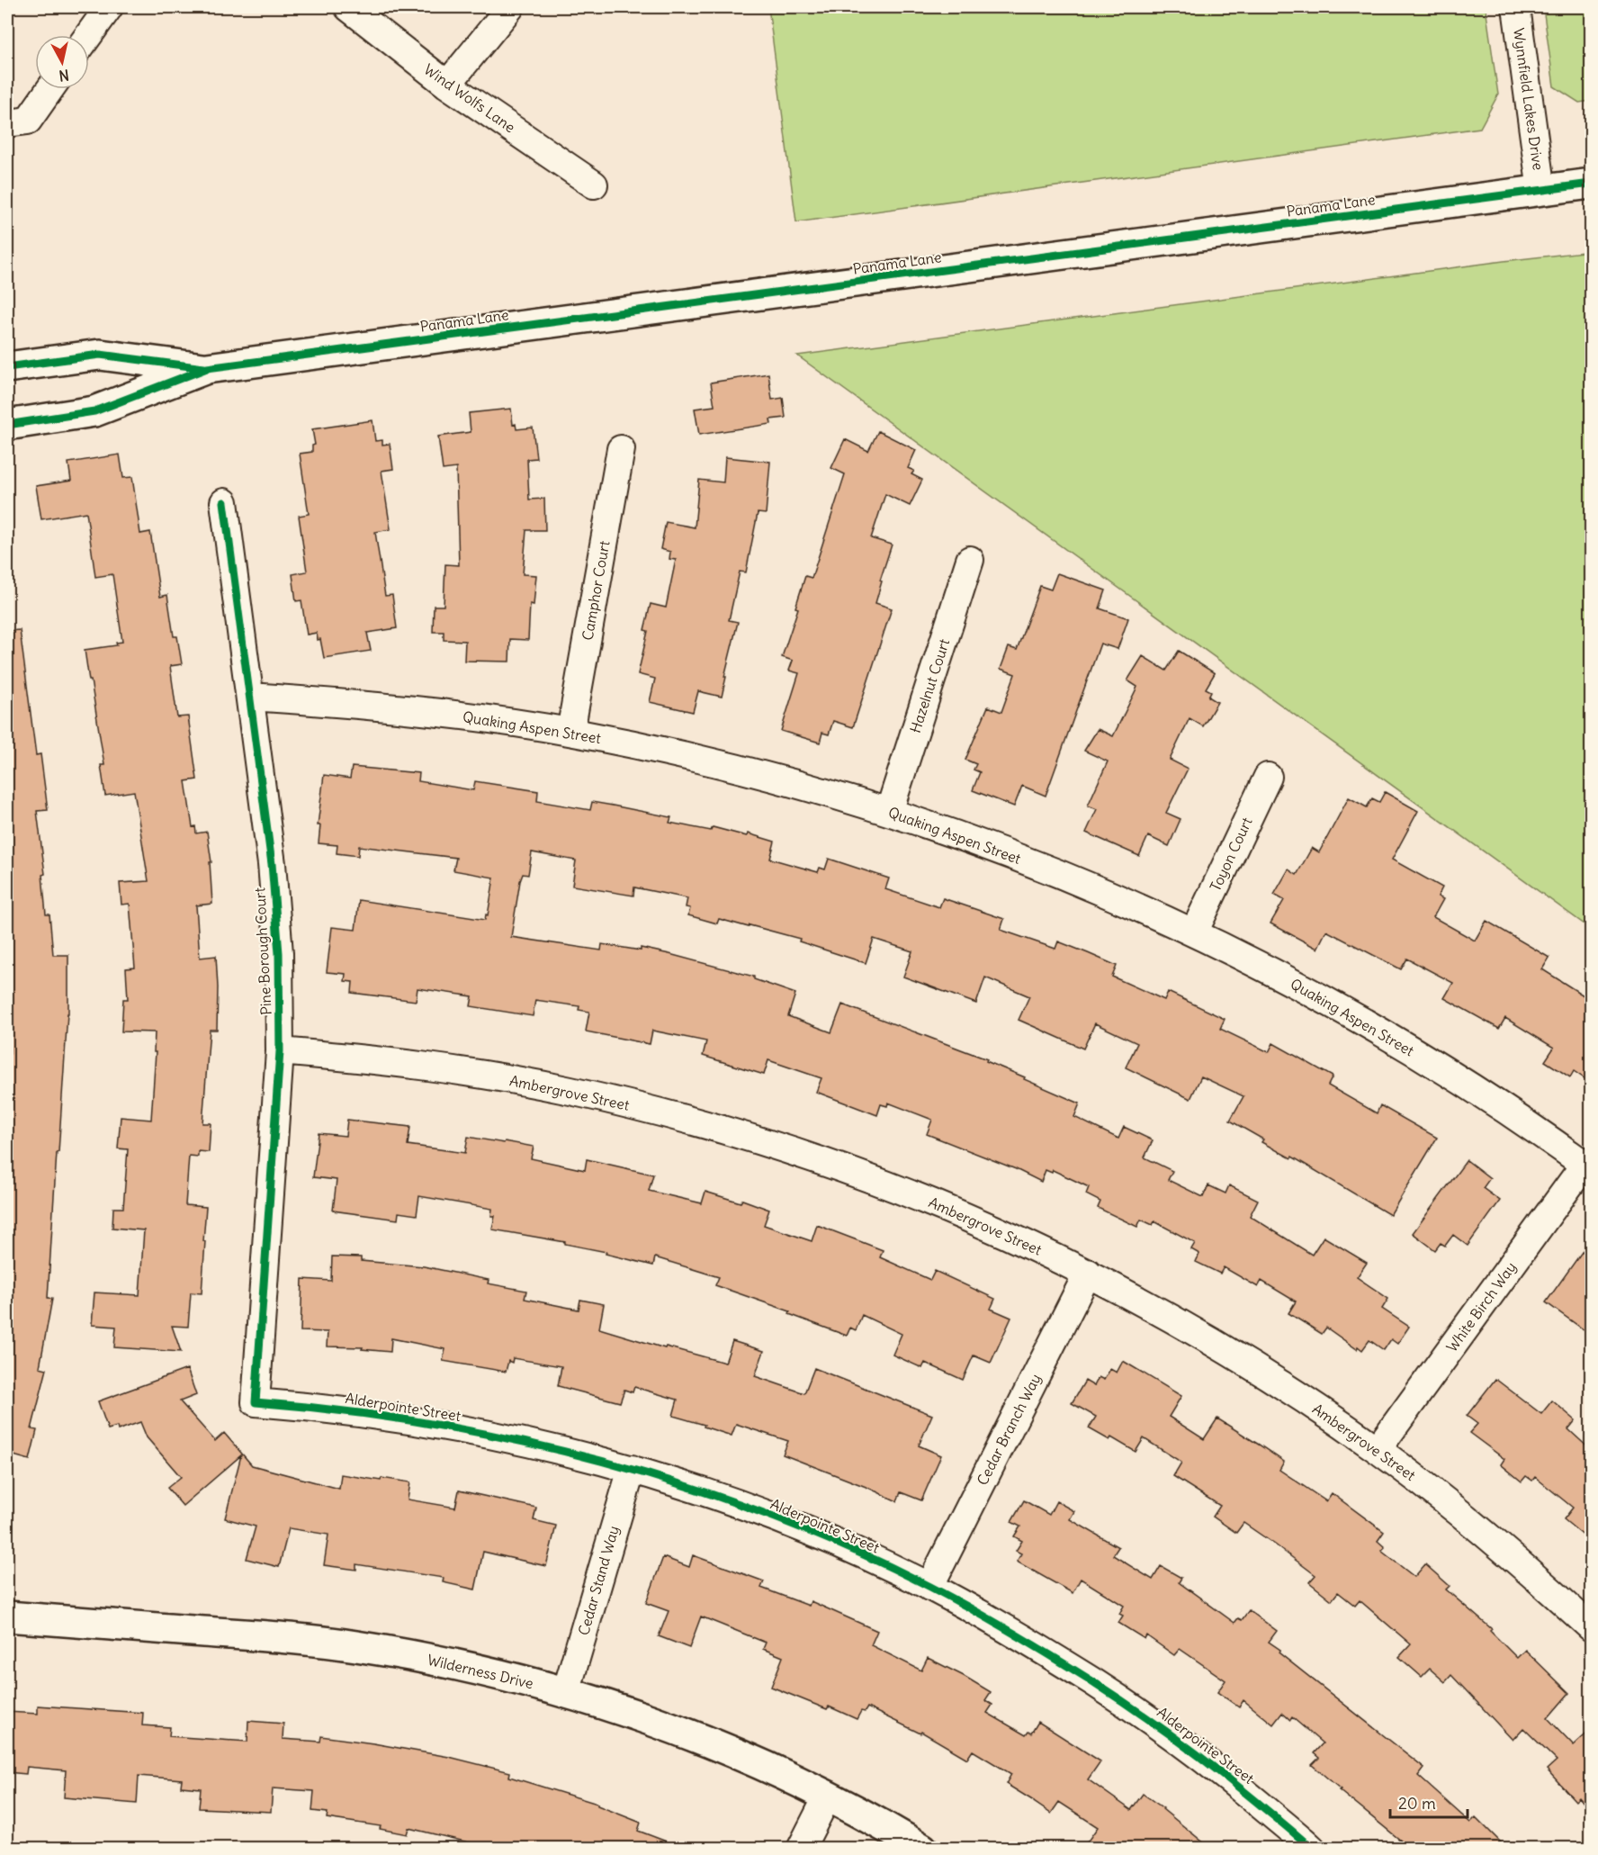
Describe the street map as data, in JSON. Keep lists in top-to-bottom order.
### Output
{
  "streets": {
    "main road": ["Panama Lane", "Wilderness Drive"],
    "street": [
      "Wind Wolfs Lane",
      "Wynnfield Lakes Drive",
      "Camphor Court",
      "Hazelnut Court",
      "Quaking Aspen Street",
      "Toyon Court",
      "Pine Borough Court",
      "Ambergrove Street",
      "White Birch Way",
      "Alderpointe Street",
      "Cedar Branch Way",
      "Cedar Stand Way"
    ]
  },
  "crossings": [
    ["Wynnfield Lakes Drive", "Panama Lane"],
    ["Camphor Court", "Quaking Aspen Street"],
    ["Hazelnut Court", "Quaking Aspen Street"],
    ["Quaking Aspen Street", "Toyon Court"],
    ["Quaking Aspen Street", "Pine Borough Court"],
    ["Quaking Aspen Street", "White Birch Way"],
    ["Pine Borough Court", "Ambergrove Street"],
    ["Pine Borough Court", "Alderpointe Street"],
    ["Ambergrove Street", "White Birch Way"],
    ["Ambergrove Street", "Cedar Branch Way"],
    ["Alderpointe Street", "Cedar Branch Way"],
    ["Alderpointe Street", "Cedar Stand Way"],
    ["Cedar Stand Way", "Wilderness Drive"]
  ],
  "scale_bar": "20 m",
  "north": "bottom"
}
